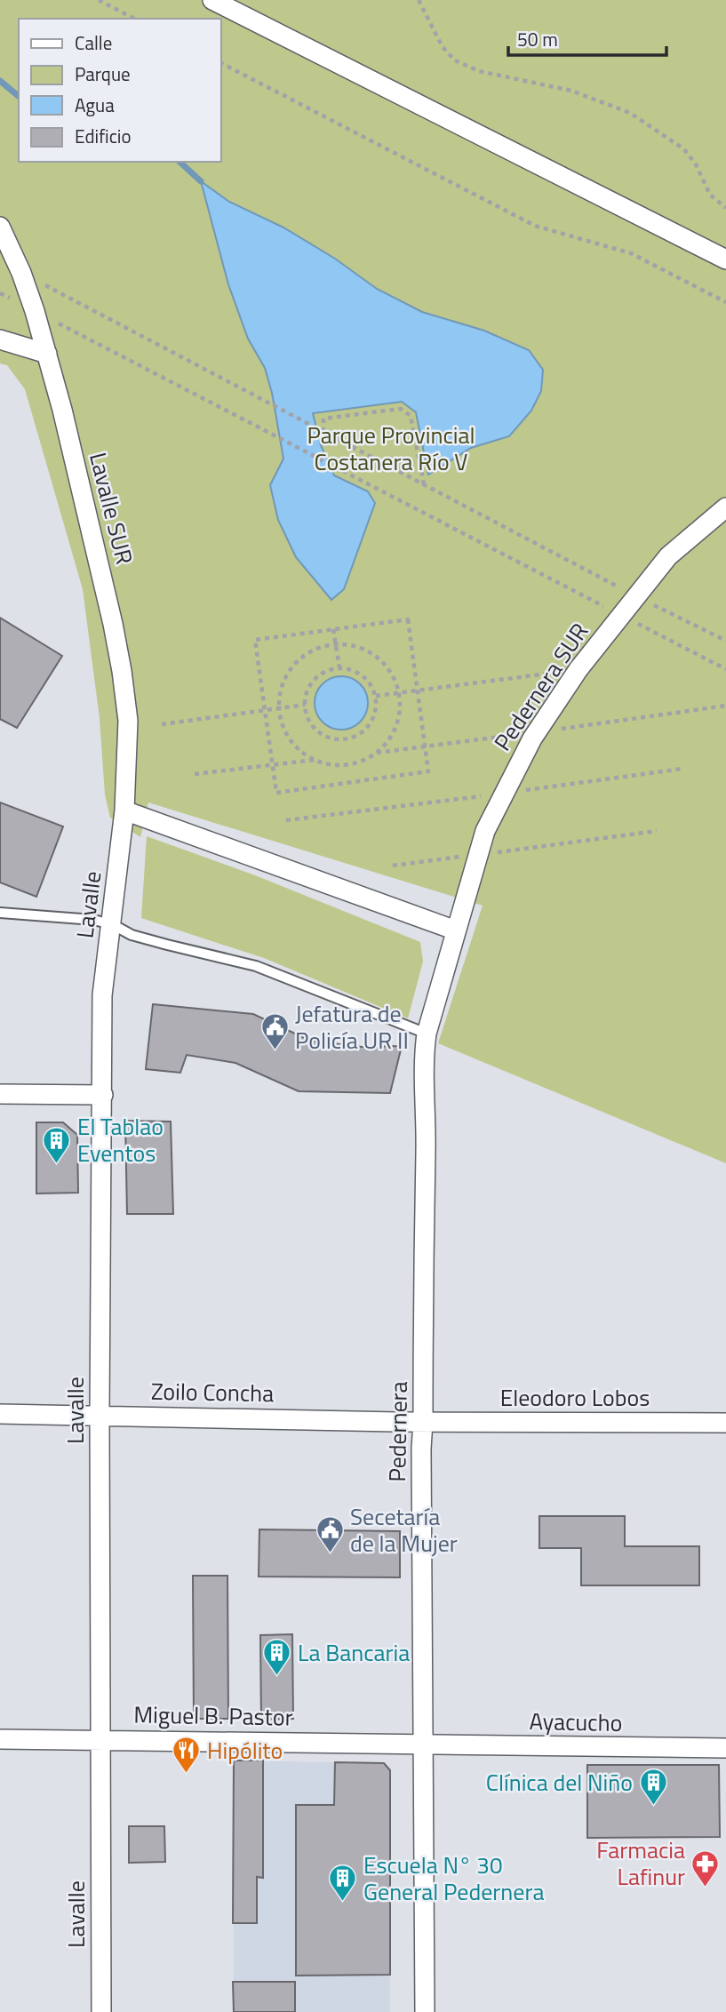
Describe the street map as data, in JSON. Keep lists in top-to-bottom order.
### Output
{
  "streets": {
    "street": [
      "Lavalle SUR",
      "Pedernera SUR",
      "Lavalle",
      "Zoilo Concha",
      "Eleodoro Lobos",
      "Pedernera",
      "Miguel B. Pastor",
      "Ayacucho"
    ]
  },
  "crossings": [
    ["Lavalle SUR", "Lavalle"],
    ["Pedernera SUR", "Pedernera"],
    ["Lavalle", "Zoilo Concha"],
    ["Lavalle", "Miguel B. Pastor"],
    ["Zoilo Concha", "Eleodoro Lobos"],
    ["Zoilo Concha", "Pedernera"],
    ["Eleodoro Lobos", "Pedernera"],
    ["Pedernera", "Miguel B. Pastor"],
    ["Pedernera", "Ayacucho"],
    ["Miguel B. Pastor", "Ayacucho"]
  ],
  "parks": ["Parque Provincial Costanera Río V"],
  "places": {
    "public building": ["Jefatura de Policía UR II", "Secetaría de la Mujer"],
    "building": [
      "El Tablao Eventos",
      "La Bancaria",
      "Clínica del Niño",
      "Escuela N° 30 General Pedernera"
    ],
    "restaurant": ["Hipólito"],
    "pharmacy": ["Farmacia Lafinur"]
  },
  "legend": [
    "Calle",
    "Parque",
    "Agua",
    "Edificio"
  ],
  "scale_bar": "50 m"
}
